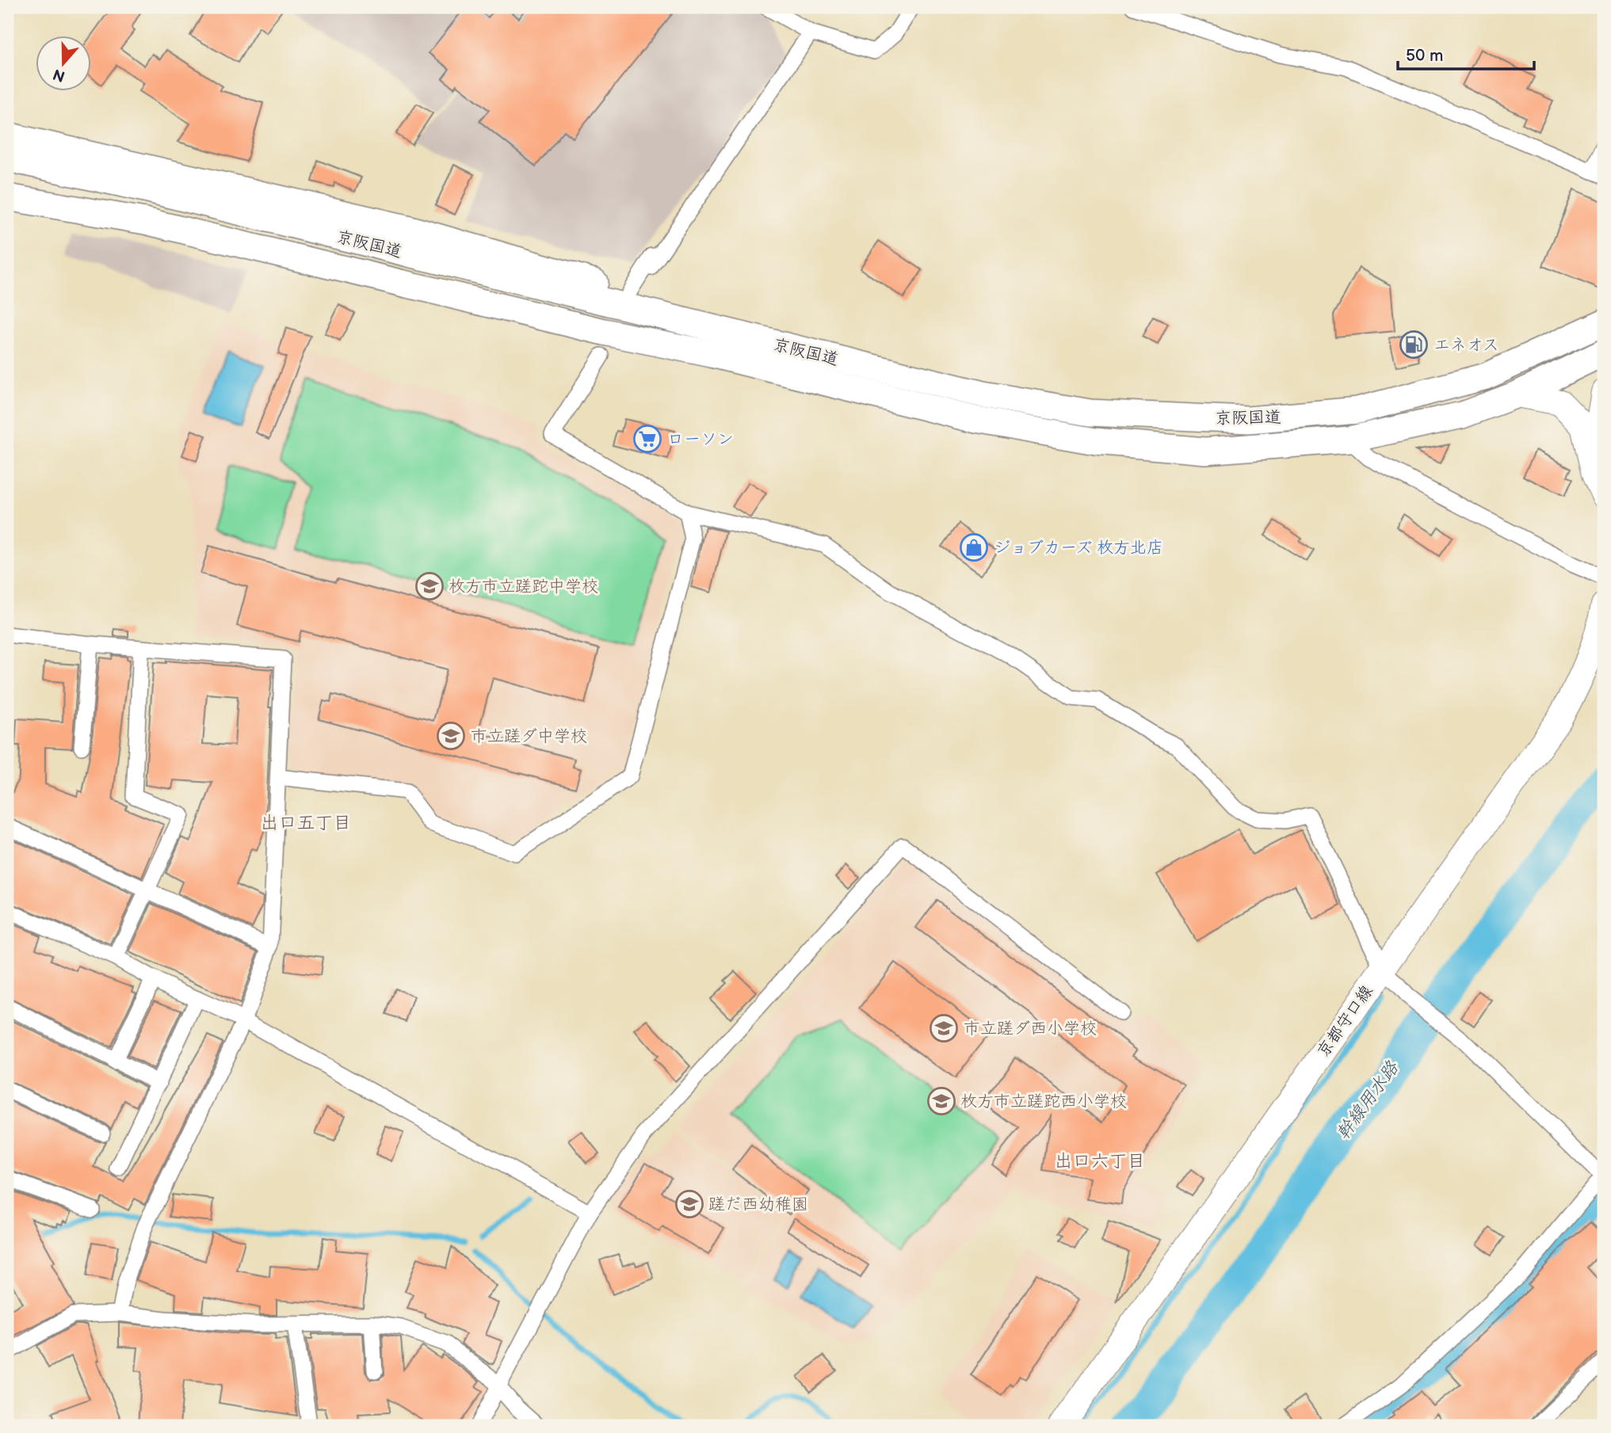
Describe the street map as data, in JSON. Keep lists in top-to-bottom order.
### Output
{
  "streets": {
    "highway": ["京阪国道"],
    "main road": ["京都守口線"]
  },
  "districts": ["出口五丁目", "出口六丁目"],
  "water": ["幹線用水路"],
  "places": {
    "fuel station": ["エネオス"],
    "supermarket": ["ローソン"],
    "shop": ["ジョブカーズ 枚方北店"],
    "school or university": [
      "枚方市立蹉跎中学校",
      "市立蹉ダ中学校",
      "市立蹉ダ西小学校",
      "枚方市立蹉跎西小学校",
      "蹉だ西幼稚園"
    ]
  },
  "scale_bar": "50 m",
  "north": "bottom"
}
